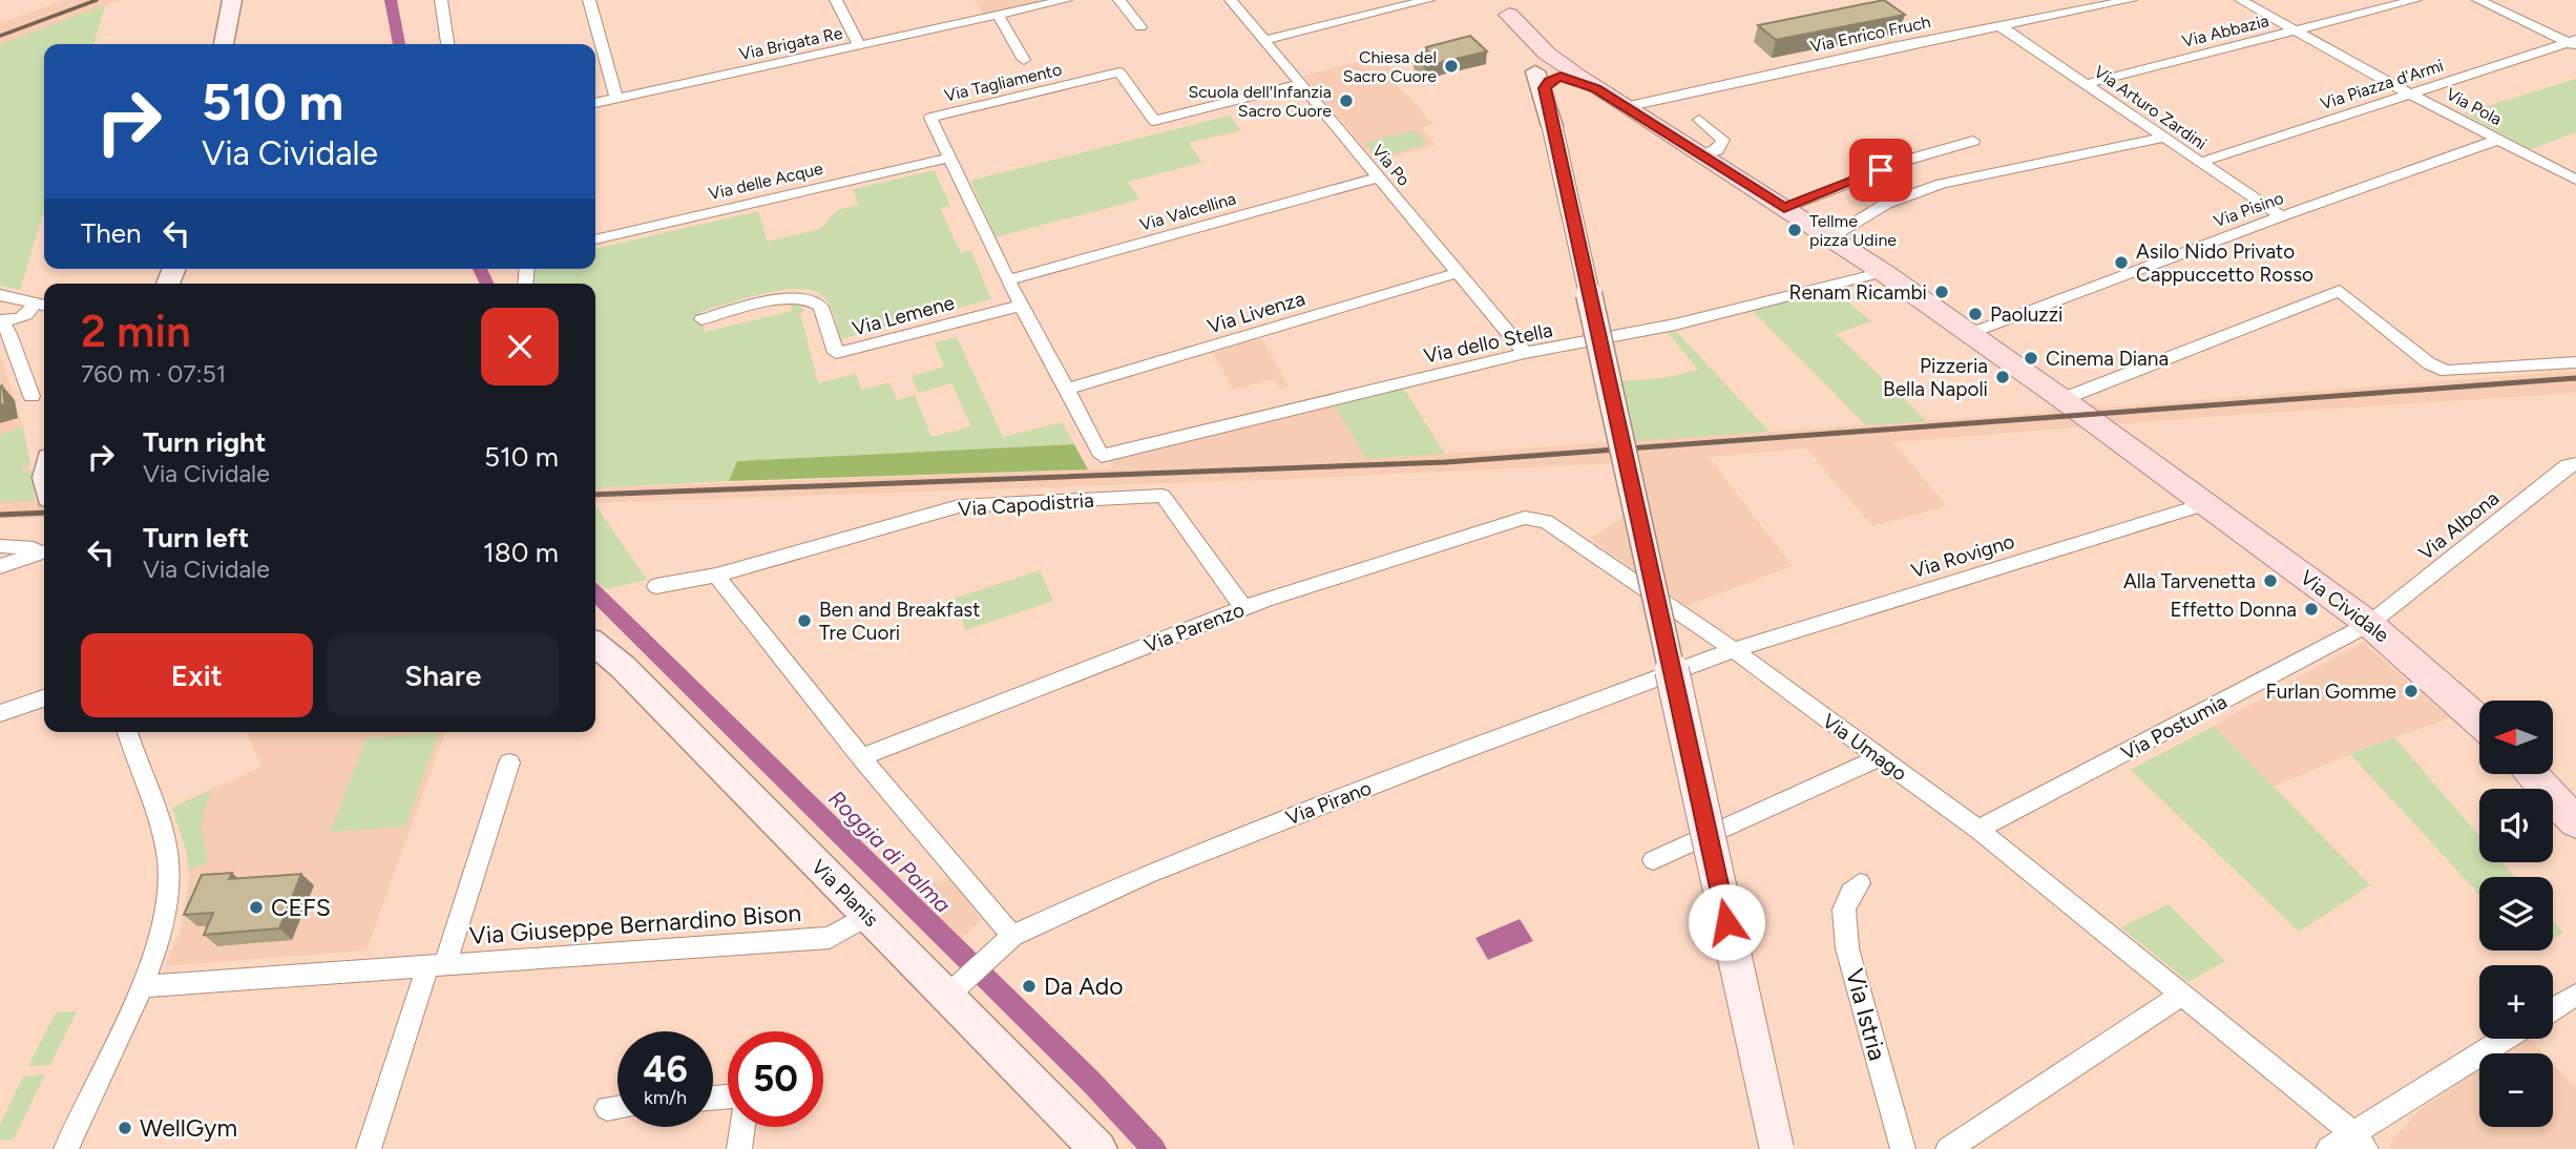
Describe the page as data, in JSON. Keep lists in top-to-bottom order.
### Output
{
  "streets": {
    "main road": ["Via Cividale", "Via Planis"],
    "street": [
      "Via Abbazia",
      "Via Enrico Fruch",
      "Via Brigata Re",
      "Via Tagliamento",
      "Via Piazza d'Armi",
      "Via Pola",
      "Via Arturo Zardini",
      "Via Po",
      "Via delle Acque",
      "Via Pisino",
      "Via Valcellina",
      "Via Livenza",
      "Via Lemene",
      "Via dello Stella",
      "Via Capodistria",
      "Via Albona",
      "Via Rovigno",
      "Via Parenzo",
      "Via Postumia",
      "Via Umago",
      "Via Pirano",
      "Via Giuseppe Bernardino Bison",
      "Via Istria"
    ]
  },
  "crossings": [
    ["Via Abbazia", "Via Pola"],
    ["Via Abbazia", "Via Arturo Zardini"],
    ["Via Enrico Fruch", "Via Arturo Zardini"],
    ["Via Enrico Fruch", "Via Cividale"],
    ["Via Tagliamento", "Via Po"],
    ["Via Tagliamento", "Via delle Acque"],
    ["Via Tagliamento", "Via Valcellina"],
    ["Via Tagliamento", "Via Livenza"],
    ["Via Tagliamento", "Via Lemene"],
    ["Via Tagliamento", "Via dello Stella"],
    ["Via Piazza d'Armi", "Via Pola"],
    ["Via Piazza d'Armi", "Via Arturo Zardini"],
    ["Via Pola", "Via Pisino"],
    ["Via Arturo Zardini", "Via Pisino"],
    ["Via Po", "Via Valcellina"],
    ["Via Po", "Via Livenza"],
    ["Via Po", "Via dello Stella"],
    ["Via Pisino", "Via Cividale"],
    ["Via dello Stella", "Via Cividale"],
    ["Via Capodistria", "Via Parenzo"],
    ["Via Albona", "Via Cividale"],
    ["Via Albona", "Via Postumia"],
    ["Via Rovigno", "Via Cividale"],
    ["Via Rovigno", "Via Umago"],
    ["Via Rovigno", "Via Pirano"],
    ["Via Cividale", "Via Postumia"],
    ["Via Parenzo", "Via Umago"],
    ["Via Postumia", "Via Umago"],
    ["Via Umago", "Via Pirano"],
    ["Via Pirano", "Via Planis"],
    ["Via Planis", "Via Giuseppe Bernardino Bison"]
  ],
  "water": ["Roggia di Palma"],
  "places": [
    "Chiesa del Sacro Cuore",
    "Scuola dell'Infanzia Sacro Cuore",
    "Tellme pizza Udine",
    "Asilo Nido Privato Cappuccetto Rosso",
    "Renam Ricambi",
    "Paoluzzi",
    "Cinema Diana",
    "Pizzeria Bella Napoli",
    "Alla Tarvenetta",
    "Effetto Donna",
    "Ben and Breakfast Tre Cuori",
    "Furlan Gomme",
    "CEFS",
    "Da Ado",
    "WellGym"
  ],
  "north": "left",
  "page": {
    "turn": ["510 m", "Via Cividale"],
    "then": "Then",
    "heading": ["2 min", "760 m · 07:51"],
    "list": [
      {
        "name": "Turn right",
        "note": "Via Cividale",
        "value": "510 m"
      },
      {
        "name": "Turn left",
        "note": "Via Cividale",
        "value": "180 m"
      }
    ],
    "buttons": ["Exit", "Share"],
    "map_buttons": ["+", "−"],
    "speed": "46 km/h",
    "limit": "50"
  }
}
